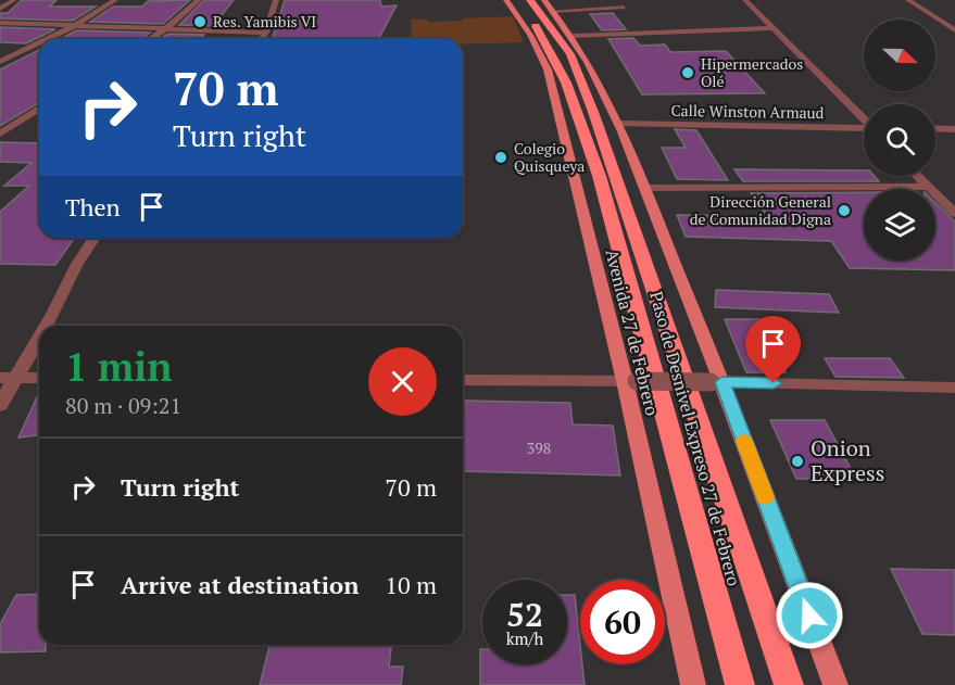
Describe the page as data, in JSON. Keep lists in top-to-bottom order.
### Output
{
  "streets": {
    "highway": ["Paso de Desnivel Expreso 27 de Febrero"],
    "main road": ["Avenida 27 de Febrero"],
    "street": ["Calle Winston Armaud"]
  },
  "places": [
    "Res. Yamibis VI",
    "Hipermercados Olé",
    "Colegio Quisqueya",
    "Dirección General de Comunidad Digna",
    "Onion Express"
  ],
  "house_numbers": ["398"],
  "north": "right",
  "page": {
    "turn": ["70 m", "Turn right"],
    "then": "Then",
    "heading": ["1 min", "80 m · 09:21"],
    "list": [
      {
        "name": "Turn right",
        "value": "70 m"
      },
      {
        "name": "Arrive at destination",
        "value": "10 m"
      }
    ],
    "speed": "52 km/h",
    "limit": "60"
  }
}
